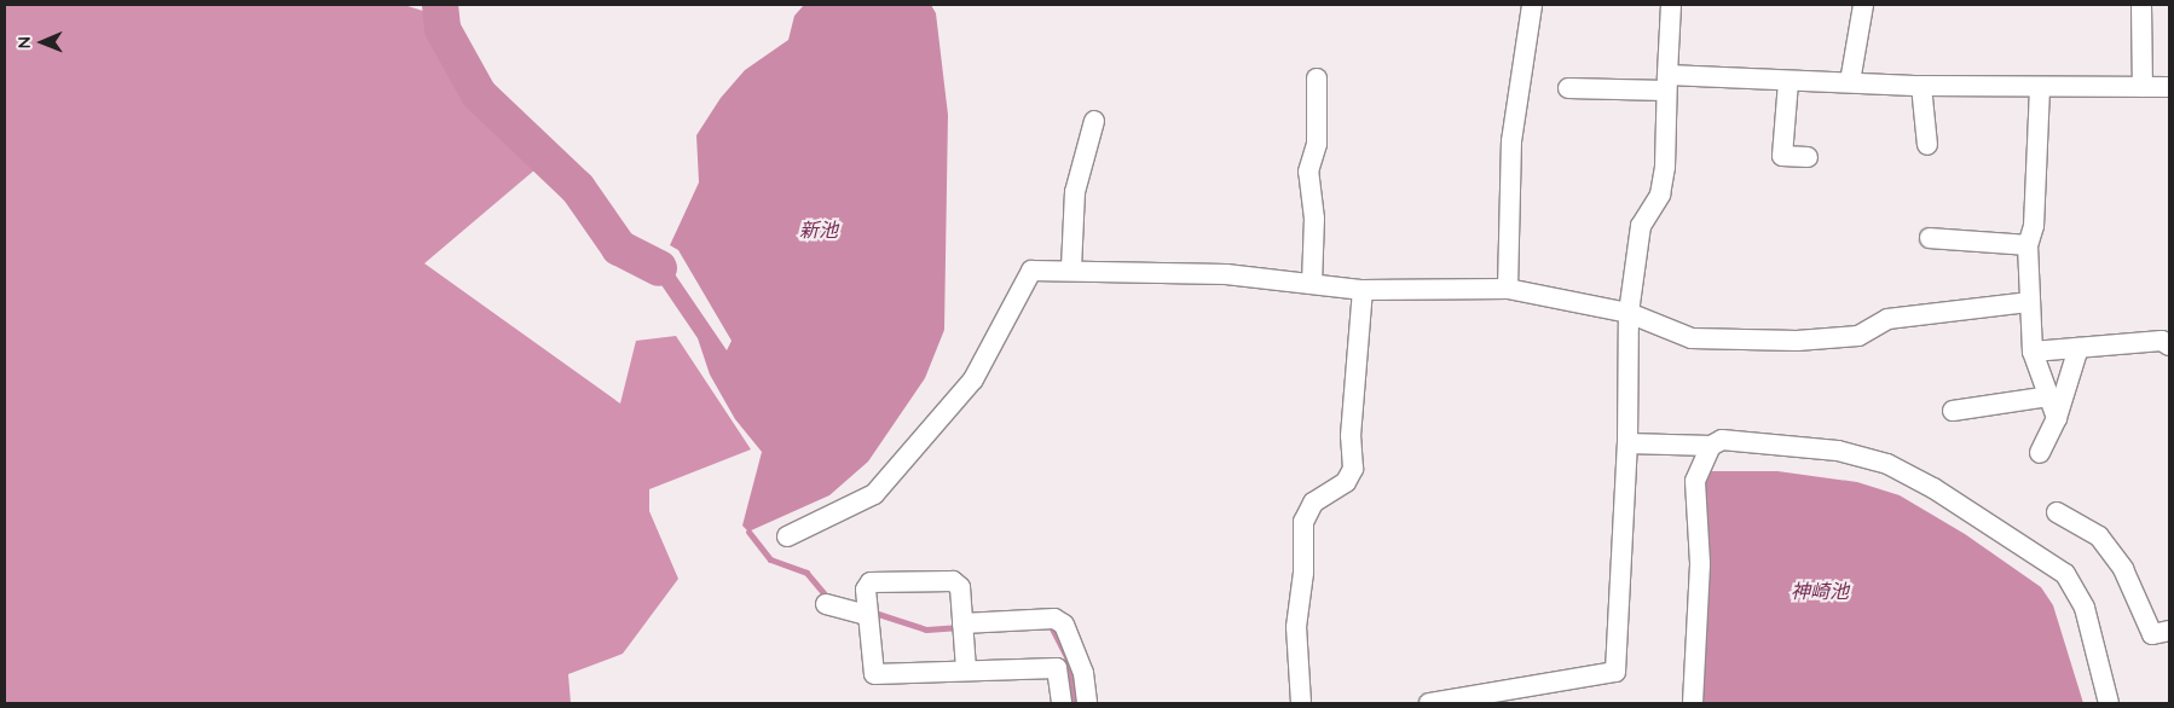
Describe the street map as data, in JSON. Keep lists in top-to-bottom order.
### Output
{
  "water": ["新池", "神崎池"],
  "north": "left"
}
